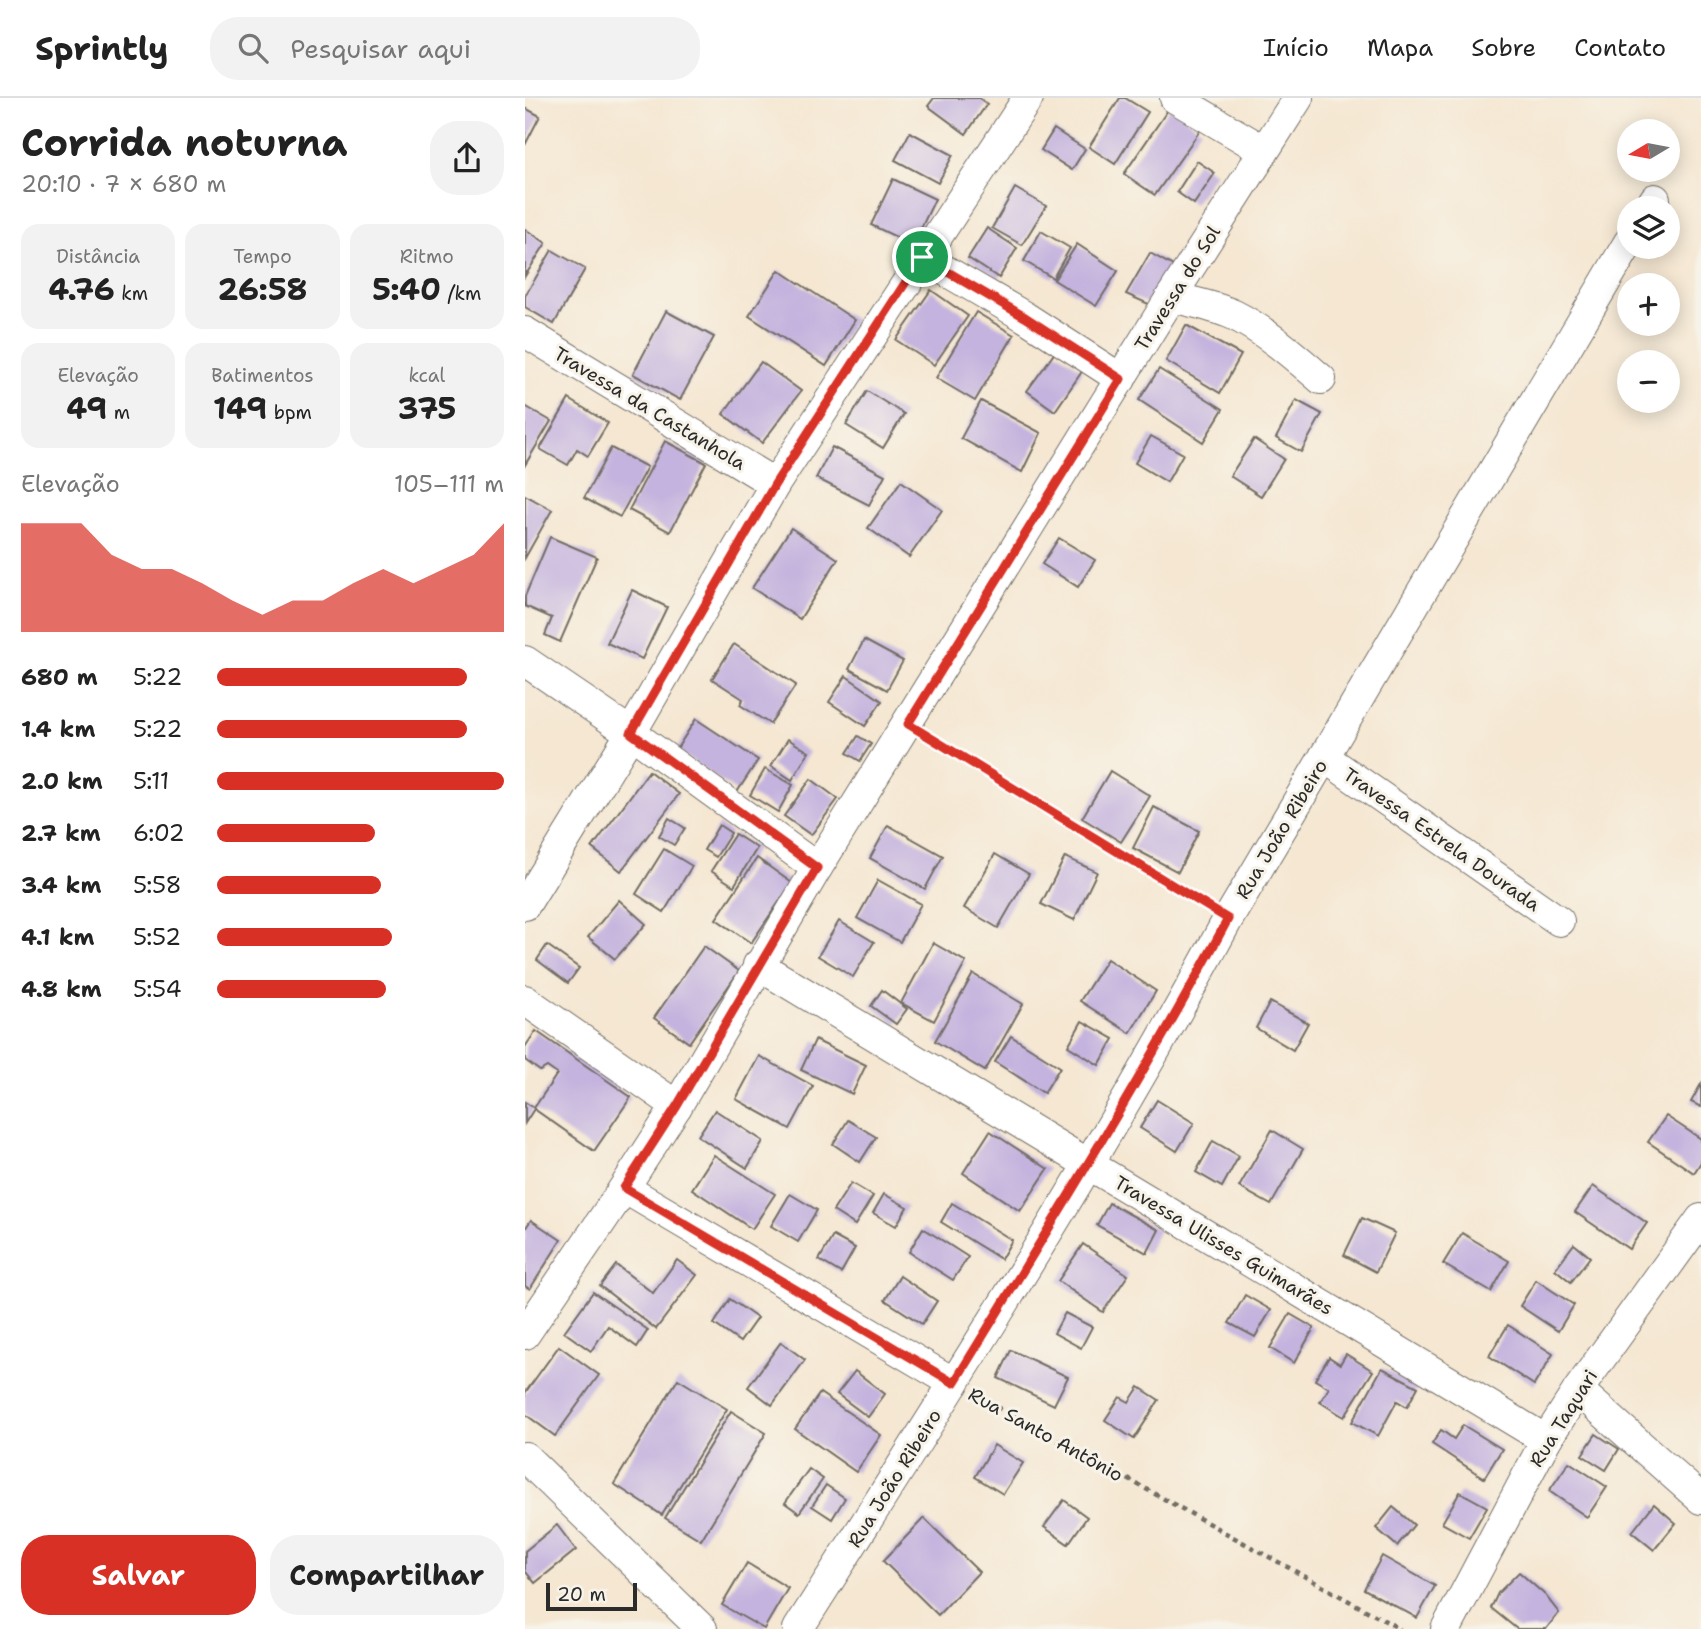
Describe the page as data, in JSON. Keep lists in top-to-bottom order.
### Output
{
  "streets": {
    "street": [
      "Travessa do Sol",
      "Travessa da Castanhola",
      "Rua João Ribeiro",
      "Travessa Estrela Dourada",
      "Travessa Ulisses Guimarães",
      "Rua Taquari",
      "Rua Santo Antônio"
    ]
  },
  "crossings": [
    ["Travessa do Sol", "Travessa Ulisses Guimarães"],
    ["Travessa do Sol", "Rua Santo Antônio"],
    ["Rua João Ribeiro", "Travessa Estrela Dourada"],
    ["Rua João Ribeiro", "Travessa Ulisses Guimarães"],
    ["Rua João Ribeiro", "Rua Santo Antônio"],
    ["Travessa Ulisses Guimarães", "Rua Taquari"]
  ],
  "scale_bar": "20 m",
  "north": "left",
  "page": {
    "header": "Sprintly",
    "search": "Pesquisar aqui",
    "nav": [
      "Início",
      "Mapa",
      "Sobre",
      "Contato"
    ],
    "heading": ["Corrida noturna", "20:10 · 7 × 680 m"],
    "map_buttons": ["+", "−"],
    "stats": [
      ["Distância", "4.76 km"],
      ["Tempo", "26:58"],
      ["Ritmo", "5:40 /km"],
      ["Elevação", "49 m"],
      ["Batimentos", "149 bpm"],
      ["kcal", "375"]
    ],
    "chart": ["Elevação", "105–111 m"],
    "list": [
      {
        "name": "680 m",
        "note": "5:22"
      },
      {
        "name": "1.4 km",
        "note": "5:22"
      },
      {
        "name": "2.0 km",
        "note": "5:11"
      },
      {
        "name": "2.7 km",
        "note": "6:02"
      },
      {
        "name": "3.4 km",
        "note": "5:58"
      },
      {
        "name": "4.1 km",
        "note": "5:52"
      },
      {
        "name": "4.8 km",
        "note": "5:54"
      }
    ],
    "buttons": ["Salvar", "Compartilhar"],
    "scale": "20 m"
  }
}
